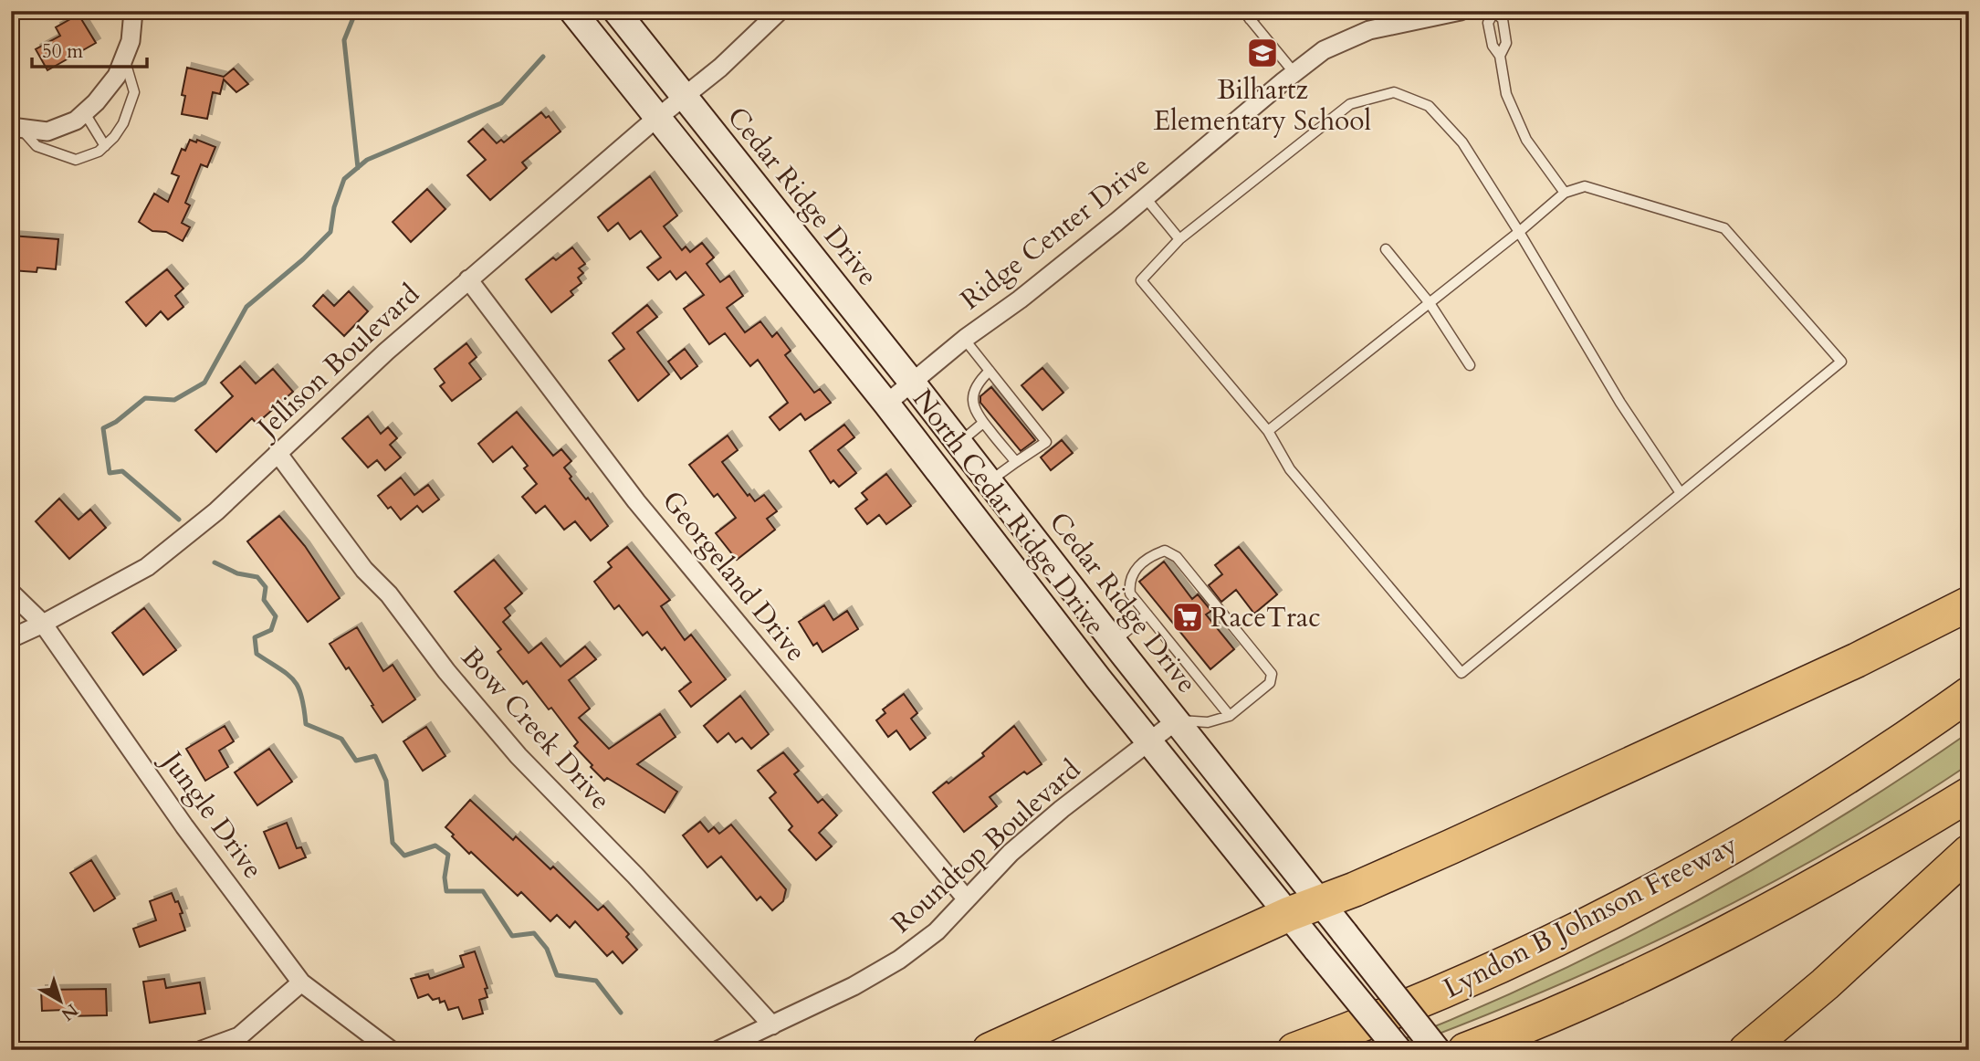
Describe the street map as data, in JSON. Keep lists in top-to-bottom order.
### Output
{
  "streets": {
    "highway": ["Lyndon B Johnson Freeway"],
    "main road": ["Cedar Ridge Drive", "North Cedar Ridge Drive"],
    "street": [
      "Ridge Center Drive",
      "Jellison Boulevard",
      "Georgeland Drive",
      "Bow Creek Drive",
      "Jungle Drive",
      "Roundtop Boulevard"
    ]
  },
  "crossings": [
    ["Cedar Ridge Drive", "Ridge Center Drive"],
    ["Cedar Ridge Drive", "Jellison Boulevard"],
    ["Cedar Ridge Drive", "North Cedar Ridge Drive"],
    ["Cedar Ridge Drive", "Roundtop Boulevard"],
    ["Ridge Center Drive", "North Cedar Ridge Drive"],
    ["Jellison Boulevard", "North Cedar Ridge Drive"],
    ["Jellison Boulevard", "Georgeland Drive"],
    ["Jellison Boulevard", "Bow Creek Drive"],
    ["Jellison Boulevard", "Jungle Drive"],
    ["North Cedar Ridge Drive", "Roundtop Boulevard"],
    ["Georgeland Drive", "Roundtop Boulevard"],
    ["Bow Creek Drive", "Roundtop Boulevard"]
  ],
  "places": {
    "school or university": ["Bilhartz Elementary School"],
    "supermarket": ["RaceTrac"]
  },
  "scale_bar": "50 m",
  "north": "bottom right"
}
